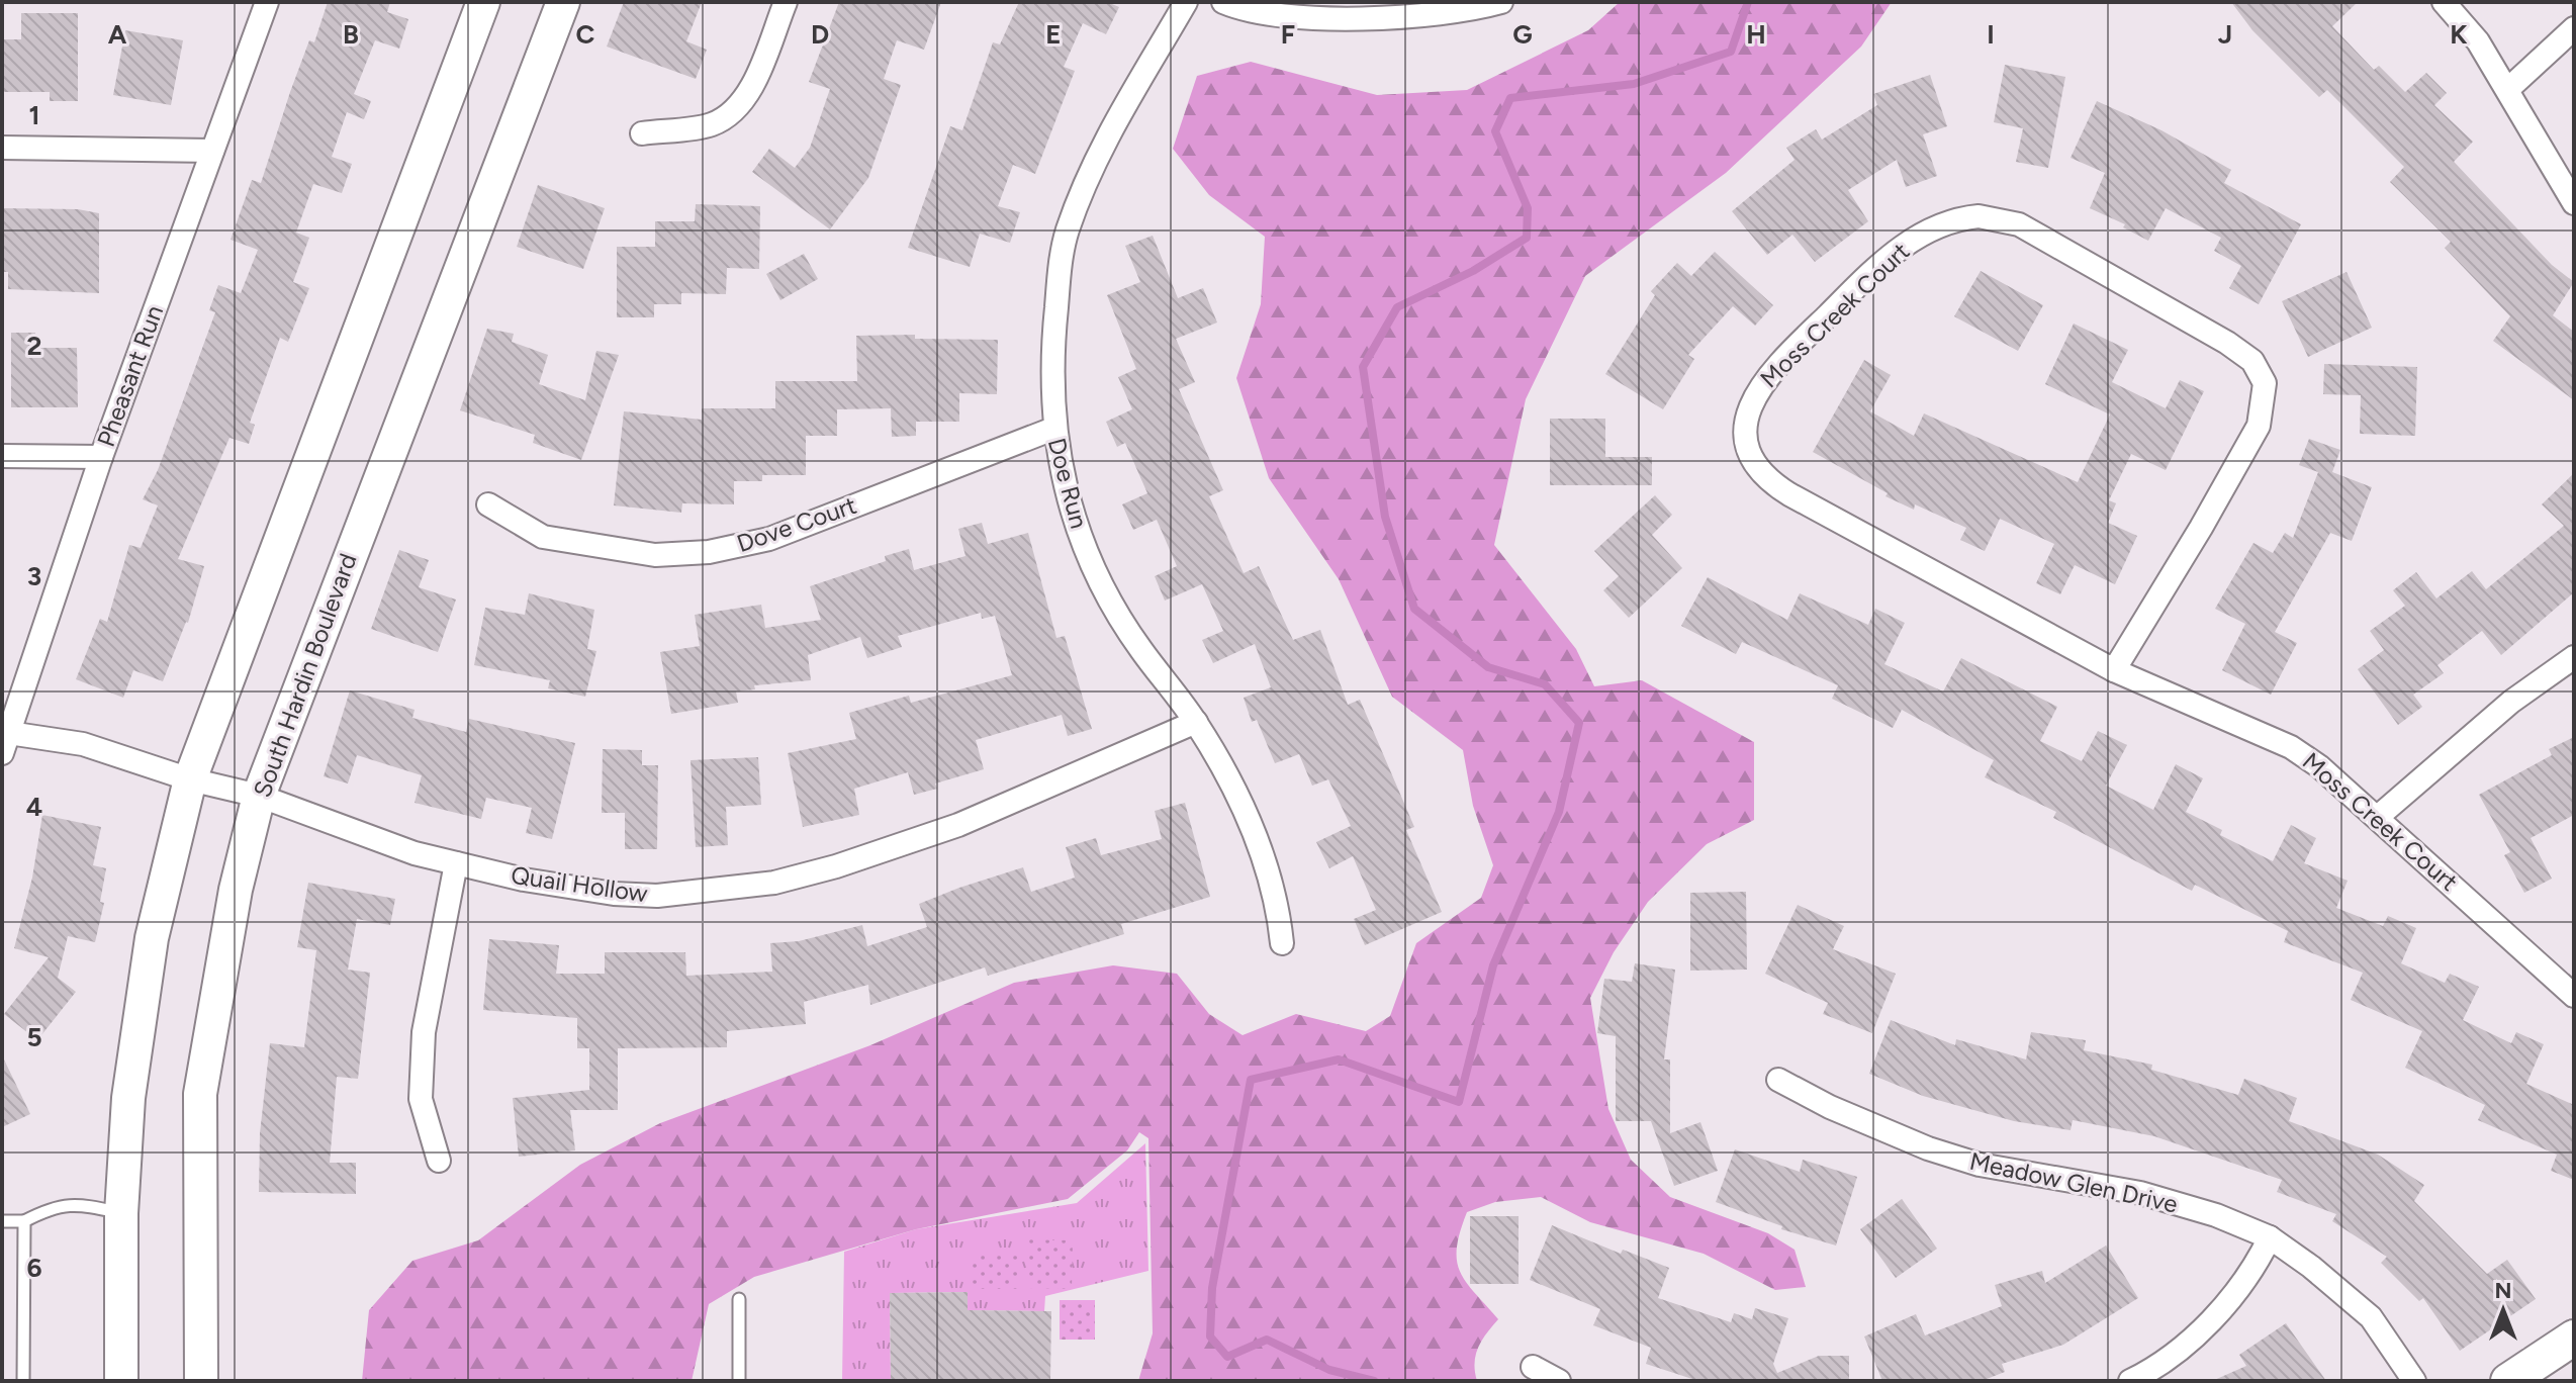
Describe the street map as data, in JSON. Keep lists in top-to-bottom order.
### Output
{
  "streets": {
    "main road": ["South Hardin Boulevard"],
    "street": [
      "Moss Creek Court",
      "Pheasant Run",
      "Doe Run",
      "Dove Court",
      "Quail Hollow",
      "Meadow Glen Drive"
    ]
  },
  "crossings": [
    ["Pheasant Run", "Quail Hollow"],
    ["Doe Run", "Dove Court"],
    ["Doe Run", "Quail Hollow"],
    ["South Hardin Boulevard", "Quail Hollow"]
  ],
  "north": "top",
  "grid": {
    "columns": [
      "A",
      "B",
      "C",
      "D",
      "E",
      "F",
      "G",
      "H",
      "I",
      "J",
      "K"
    ],
    "rows": [
      "1",
      "2",
      "3",
      "4",
      "5",
      "6"
    ]
  }
}
